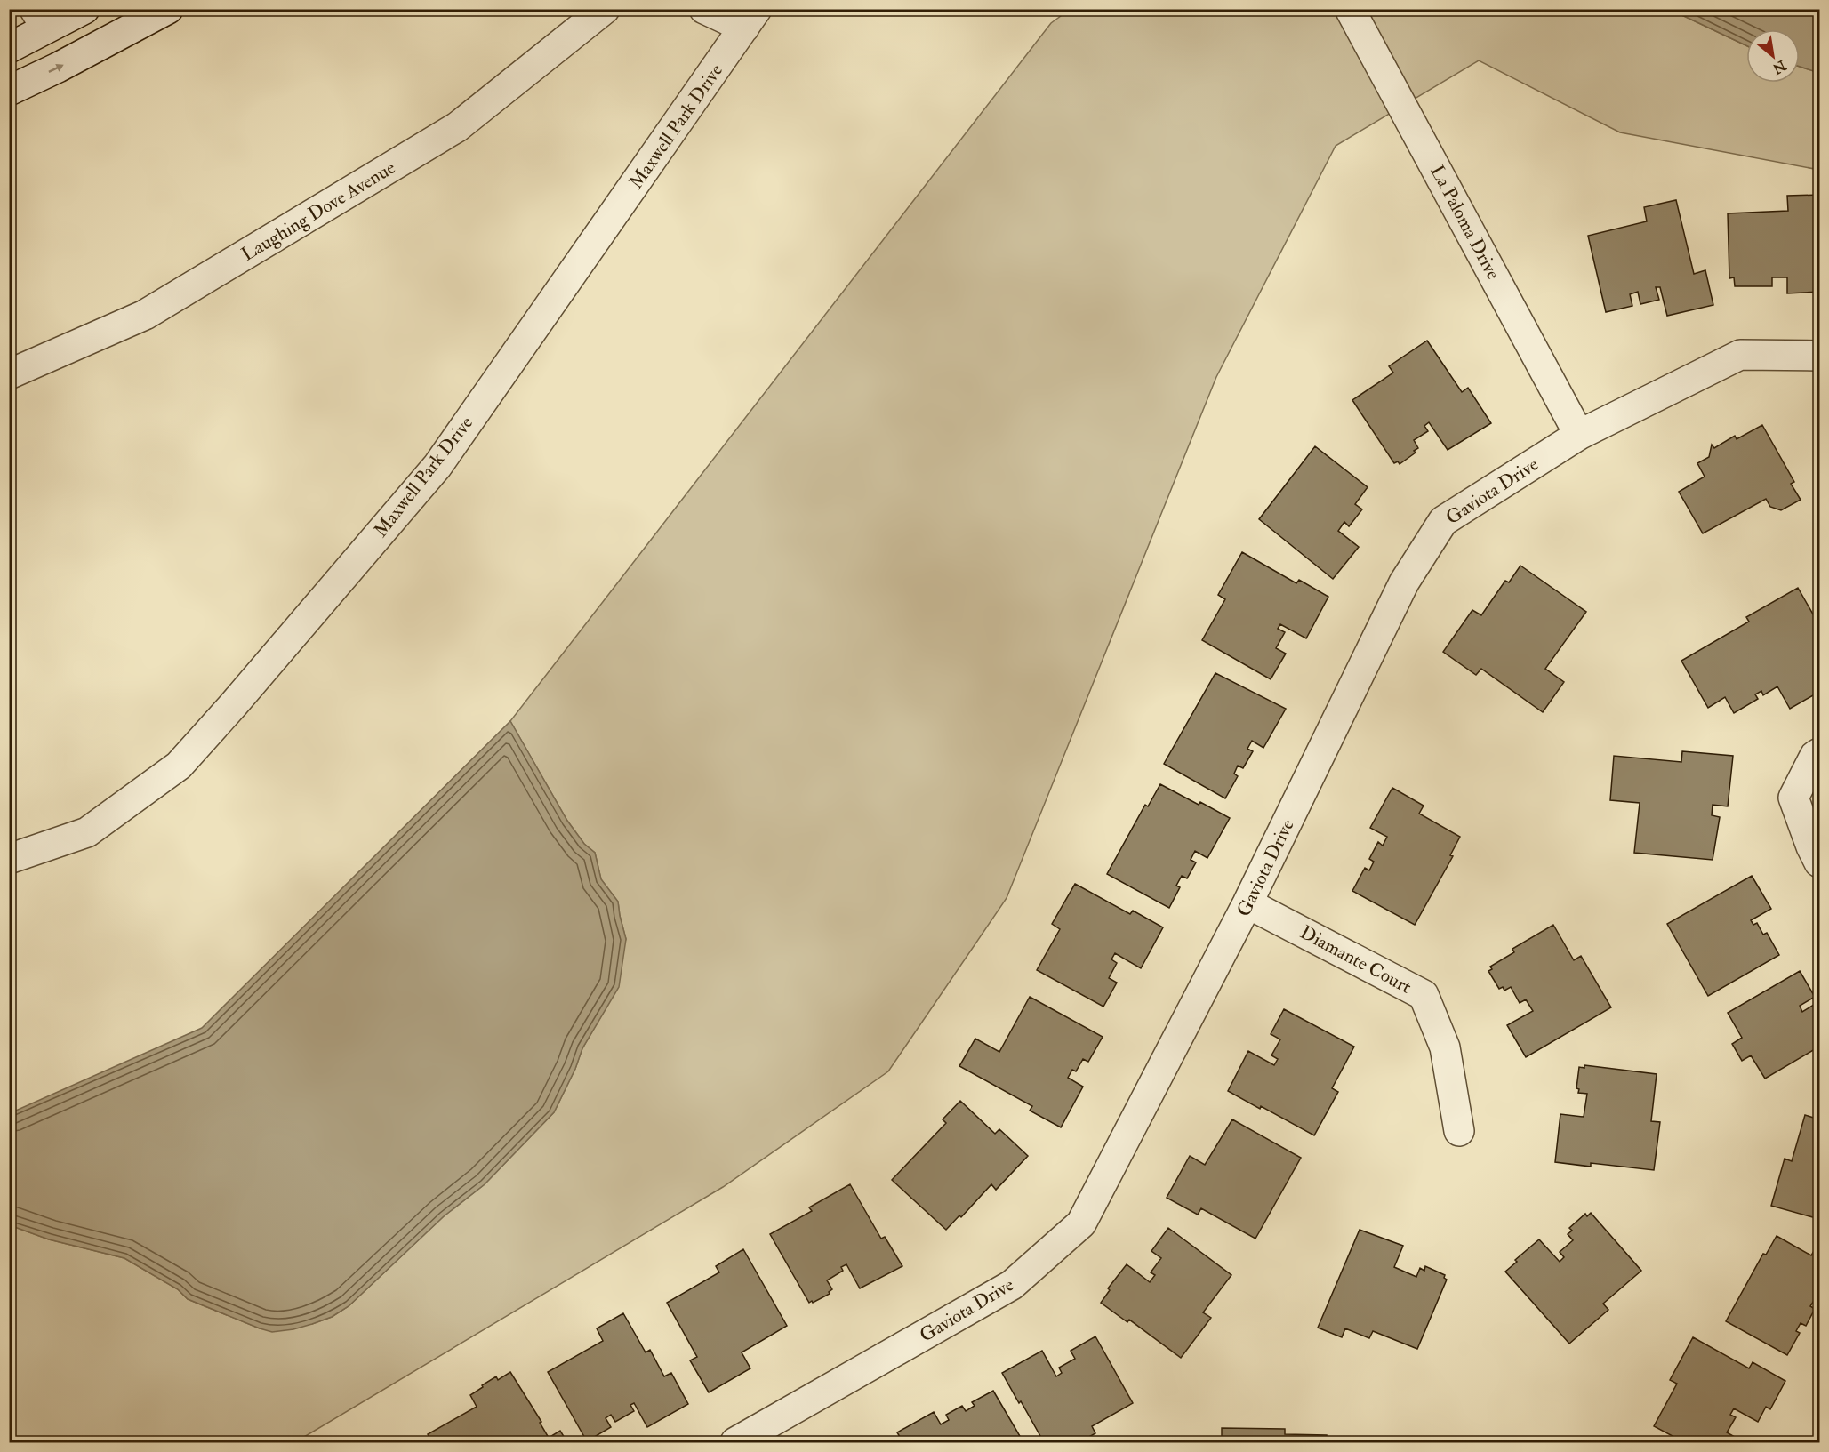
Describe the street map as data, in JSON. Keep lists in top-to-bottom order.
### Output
{
  "streets": {
    "street": [
      "Maxwell Park Drive",
      "Laughing Dove Avenue",
      "La Paloma Drive",
      "Gaviota Drive",
      "Diamante Court"
    ]
  },
  "crossings": [
    ["La Paloma Drive", "Gaviota Drive"],
    ["Gaviota Drive", "Diamante Court"]
  ],
  "north": "bottom right"
}
